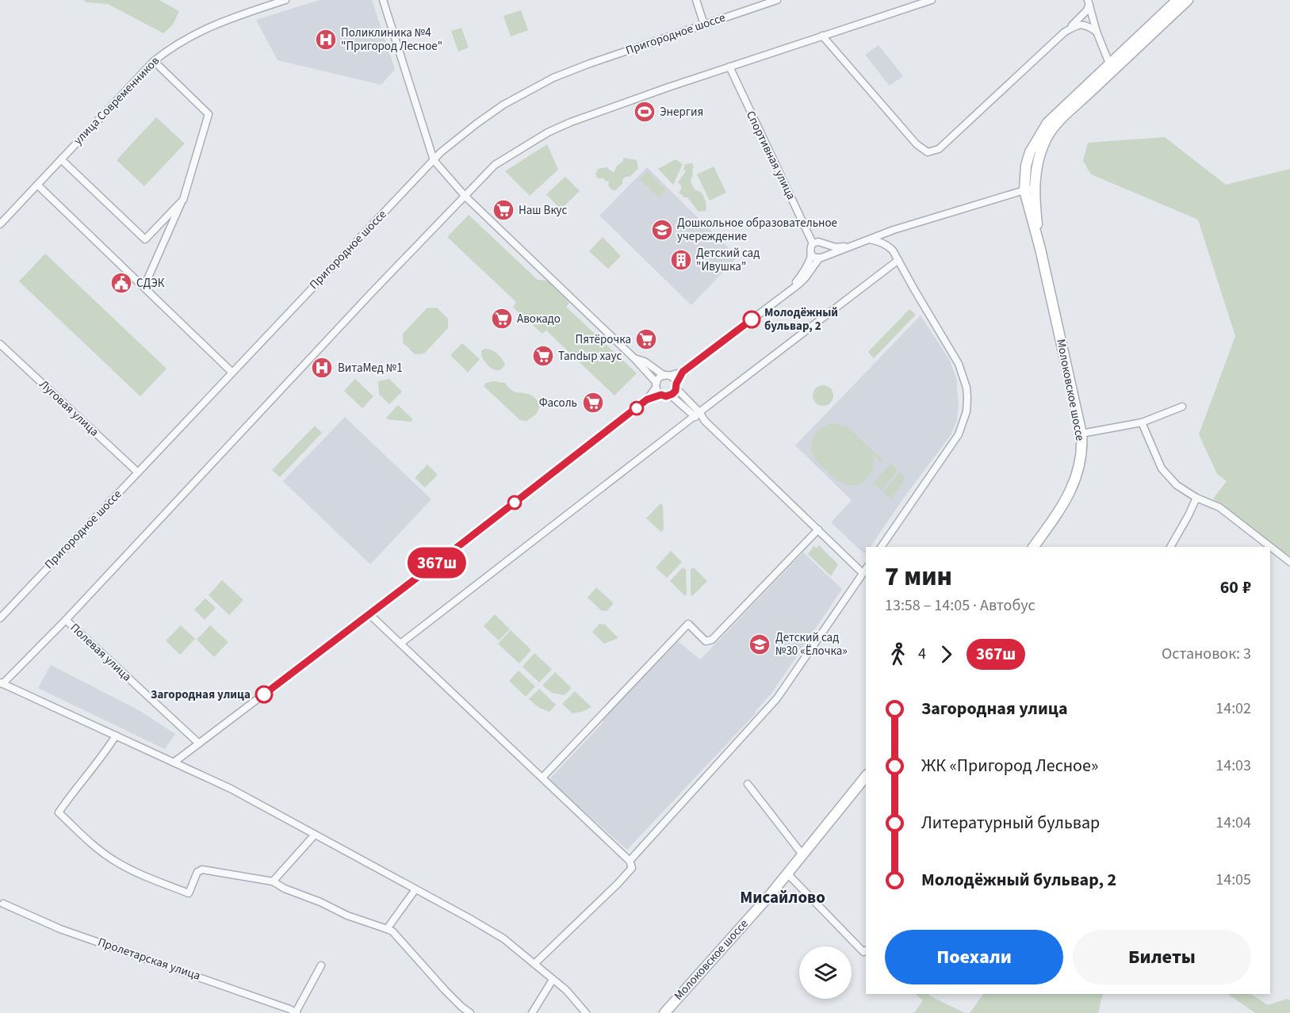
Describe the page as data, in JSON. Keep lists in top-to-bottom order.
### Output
{
  "streets": {
    "main road": ["Молоковское шоссе"],
    "street": [
      "Пригородное шоссе",
      "улица Современников",
      "Спортивная улица",
      "Луговая улица",
      "Полевая улица",
      "Пролетарская улица"
    ]
  },
  "crossings": [
    ["Пригородное шоссе", "Луговая улица"]
  ],
  "districts": ["Мисайлово"],
  "places": {
    "hospital": ["Поликлиника №4 \"Пригород Лесное\"", "ВитаМед №1"],
    "sports": ["Энергия"],
    "supermarket": [
      "Наш Вкус",
      "Авокадо",
      "Пятёрочка",
      "Tandыр хаус",
      "Фасоль"
    ],
    "school or university": ["Дошкольное образовательное учереждение", "Детский сад №30 «Ёлочка»"],
    "building": ["Детский сад \"Ивушка\""],
    "public building": ["СДЭК"],
    "other": ["Молодёжный бульвар, 2", "Загородная улица"]
  },
  "lines": ["bus line 367ш"],
  "page": {
    "on_map": "367ш",
    "heading": ["7 мин", "13:58 – 14:05 · Автобус", "60 ₽"],
    "legs": ["4", "367ш", "Остановок: 3"],
    "list": [
      {
        "name": "Загородная улица",
        "value": "14:02"
      },
      {
        "name": "ЖК «Пригород Лесное»",
        "value": "14:03"
      },
      {
        "name": "Литературный бульвар",
        "value": "14:04"
      },
      {
        "name": "Молодёжный бульвар, 2",
        "value": "14:05"
      }
    ],
    "buttons": ["Поехали", "Билеты"]
  }
}
